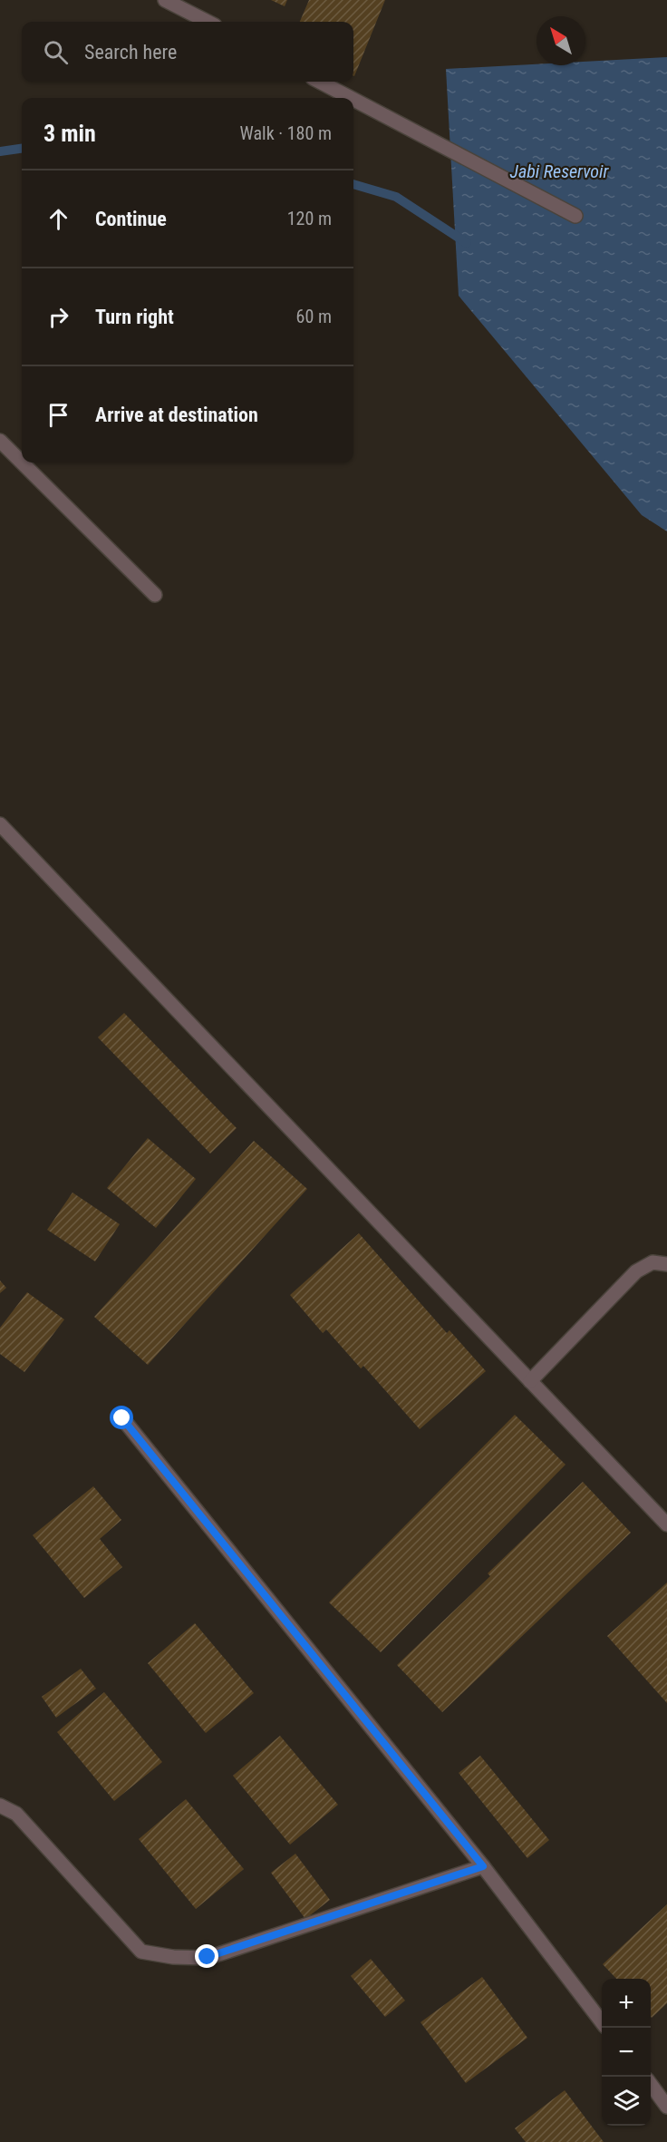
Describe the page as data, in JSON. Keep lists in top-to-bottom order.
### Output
{
  "water": ["Jabi Reservoir"],
  "north": "top left",
  "page": {
    "search": "Search here",
    "heading": ["3 min", "Walk · 180 m"],
    "list": [
      ["Continue", "120 m"],
      ["Turn right", "60 m"],
      "Arrive at destination"
    ],
    "map_buttons": ["+", "−"]
  }
}
